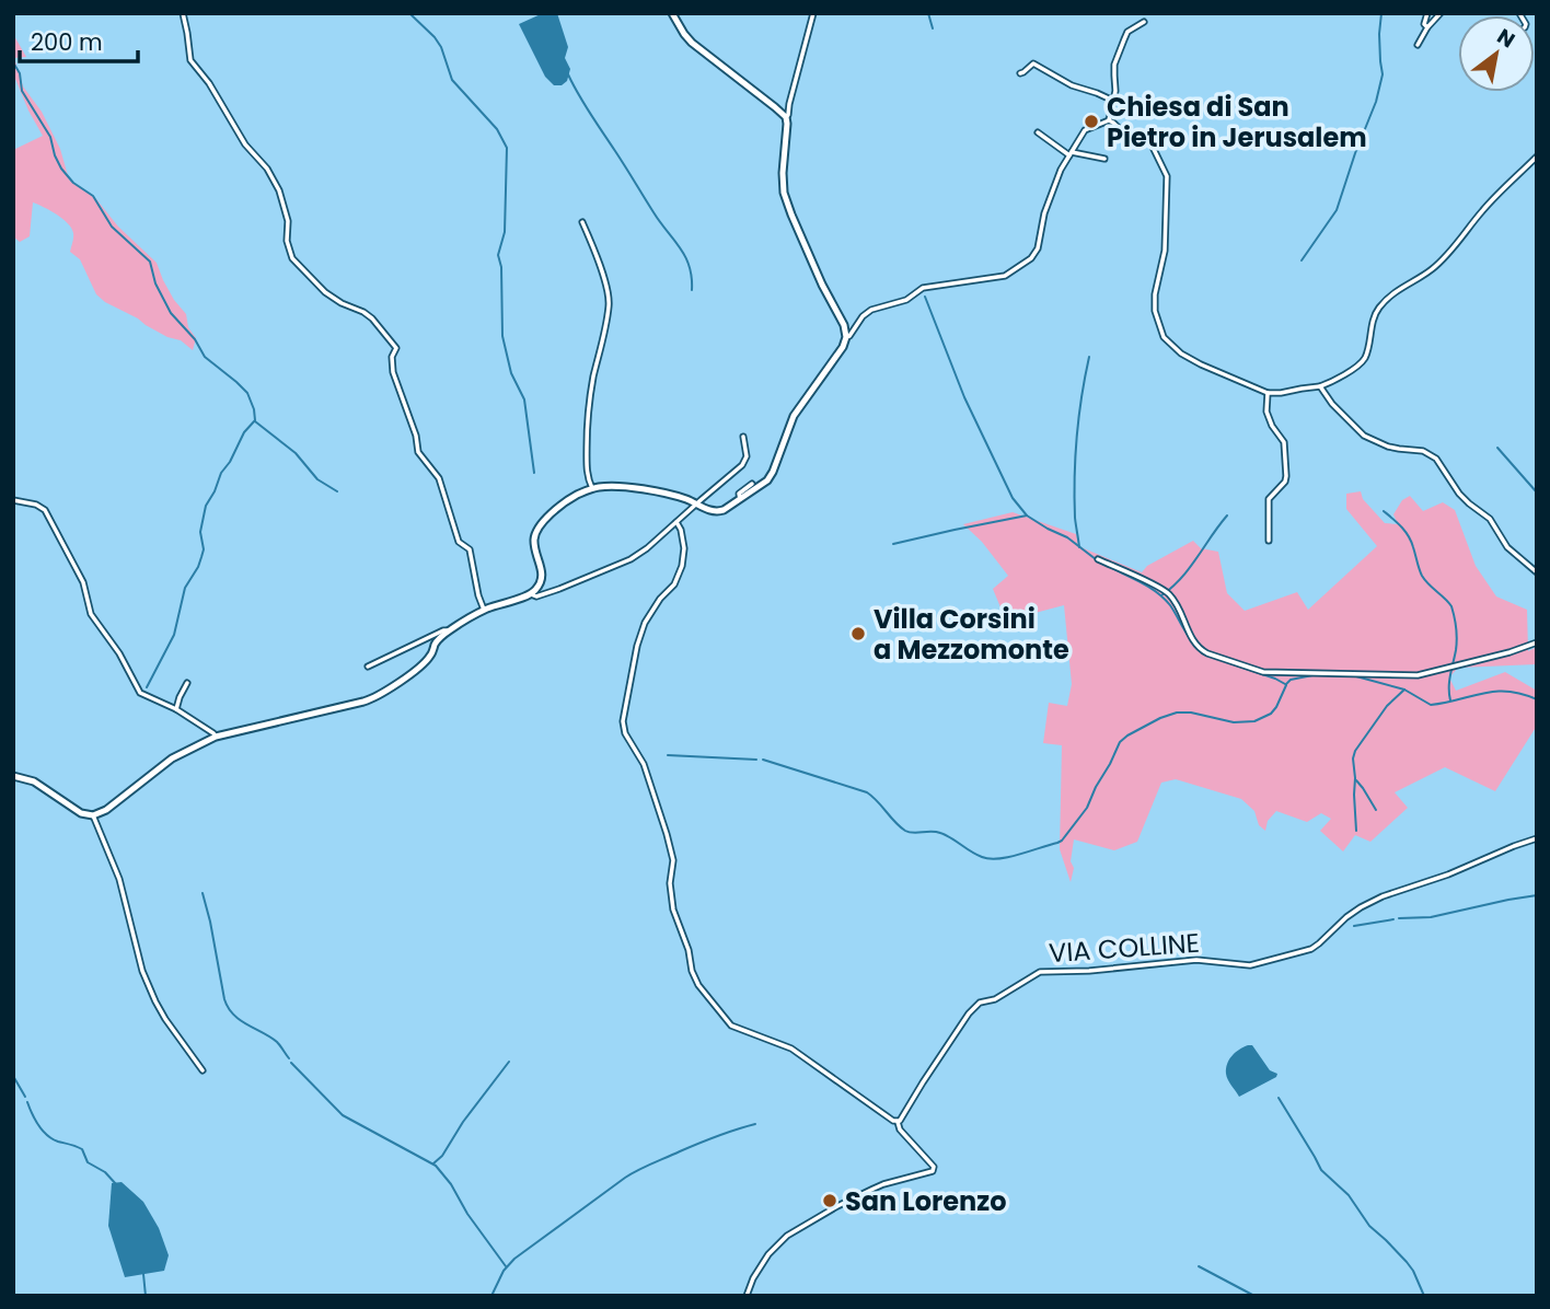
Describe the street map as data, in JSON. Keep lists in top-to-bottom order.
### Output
{
  "streets": {
    "street": ["VIA COLLINE"]
  },
  "places": ["Chiesa di San Pietro in Jerusalem", "Villa Corsini a Mezzomonte", "San Lorenzo"],
  "scale_bar": "200 m",
  "north": "top right"
}
